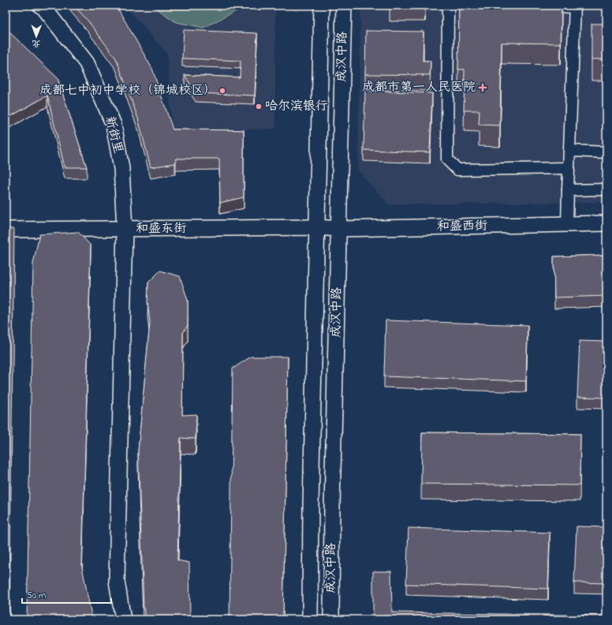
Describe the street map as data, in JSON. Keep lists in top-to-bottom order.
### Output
{
  "streets": {
    "street": [
      "成汉中路",
      "新街里",
      "和盛西街",
      "和盛东街"
    ]
  },
  "crossings": [
    ["成汉中路", "和盛西街"],
    ["成汉中路", "和盛东街"],
    ["新街里", "和盛东街"],
    ["和盛西街", "和盛东街"]
  ],
  "places": {
    "health": ["成都市第一人民医院"],
    "other": ["成都七中初中学校（锦城校区）", "哈尔滨银行"]
  },
  "scale_bar": "50 m",
  "north": "bottom"
}
